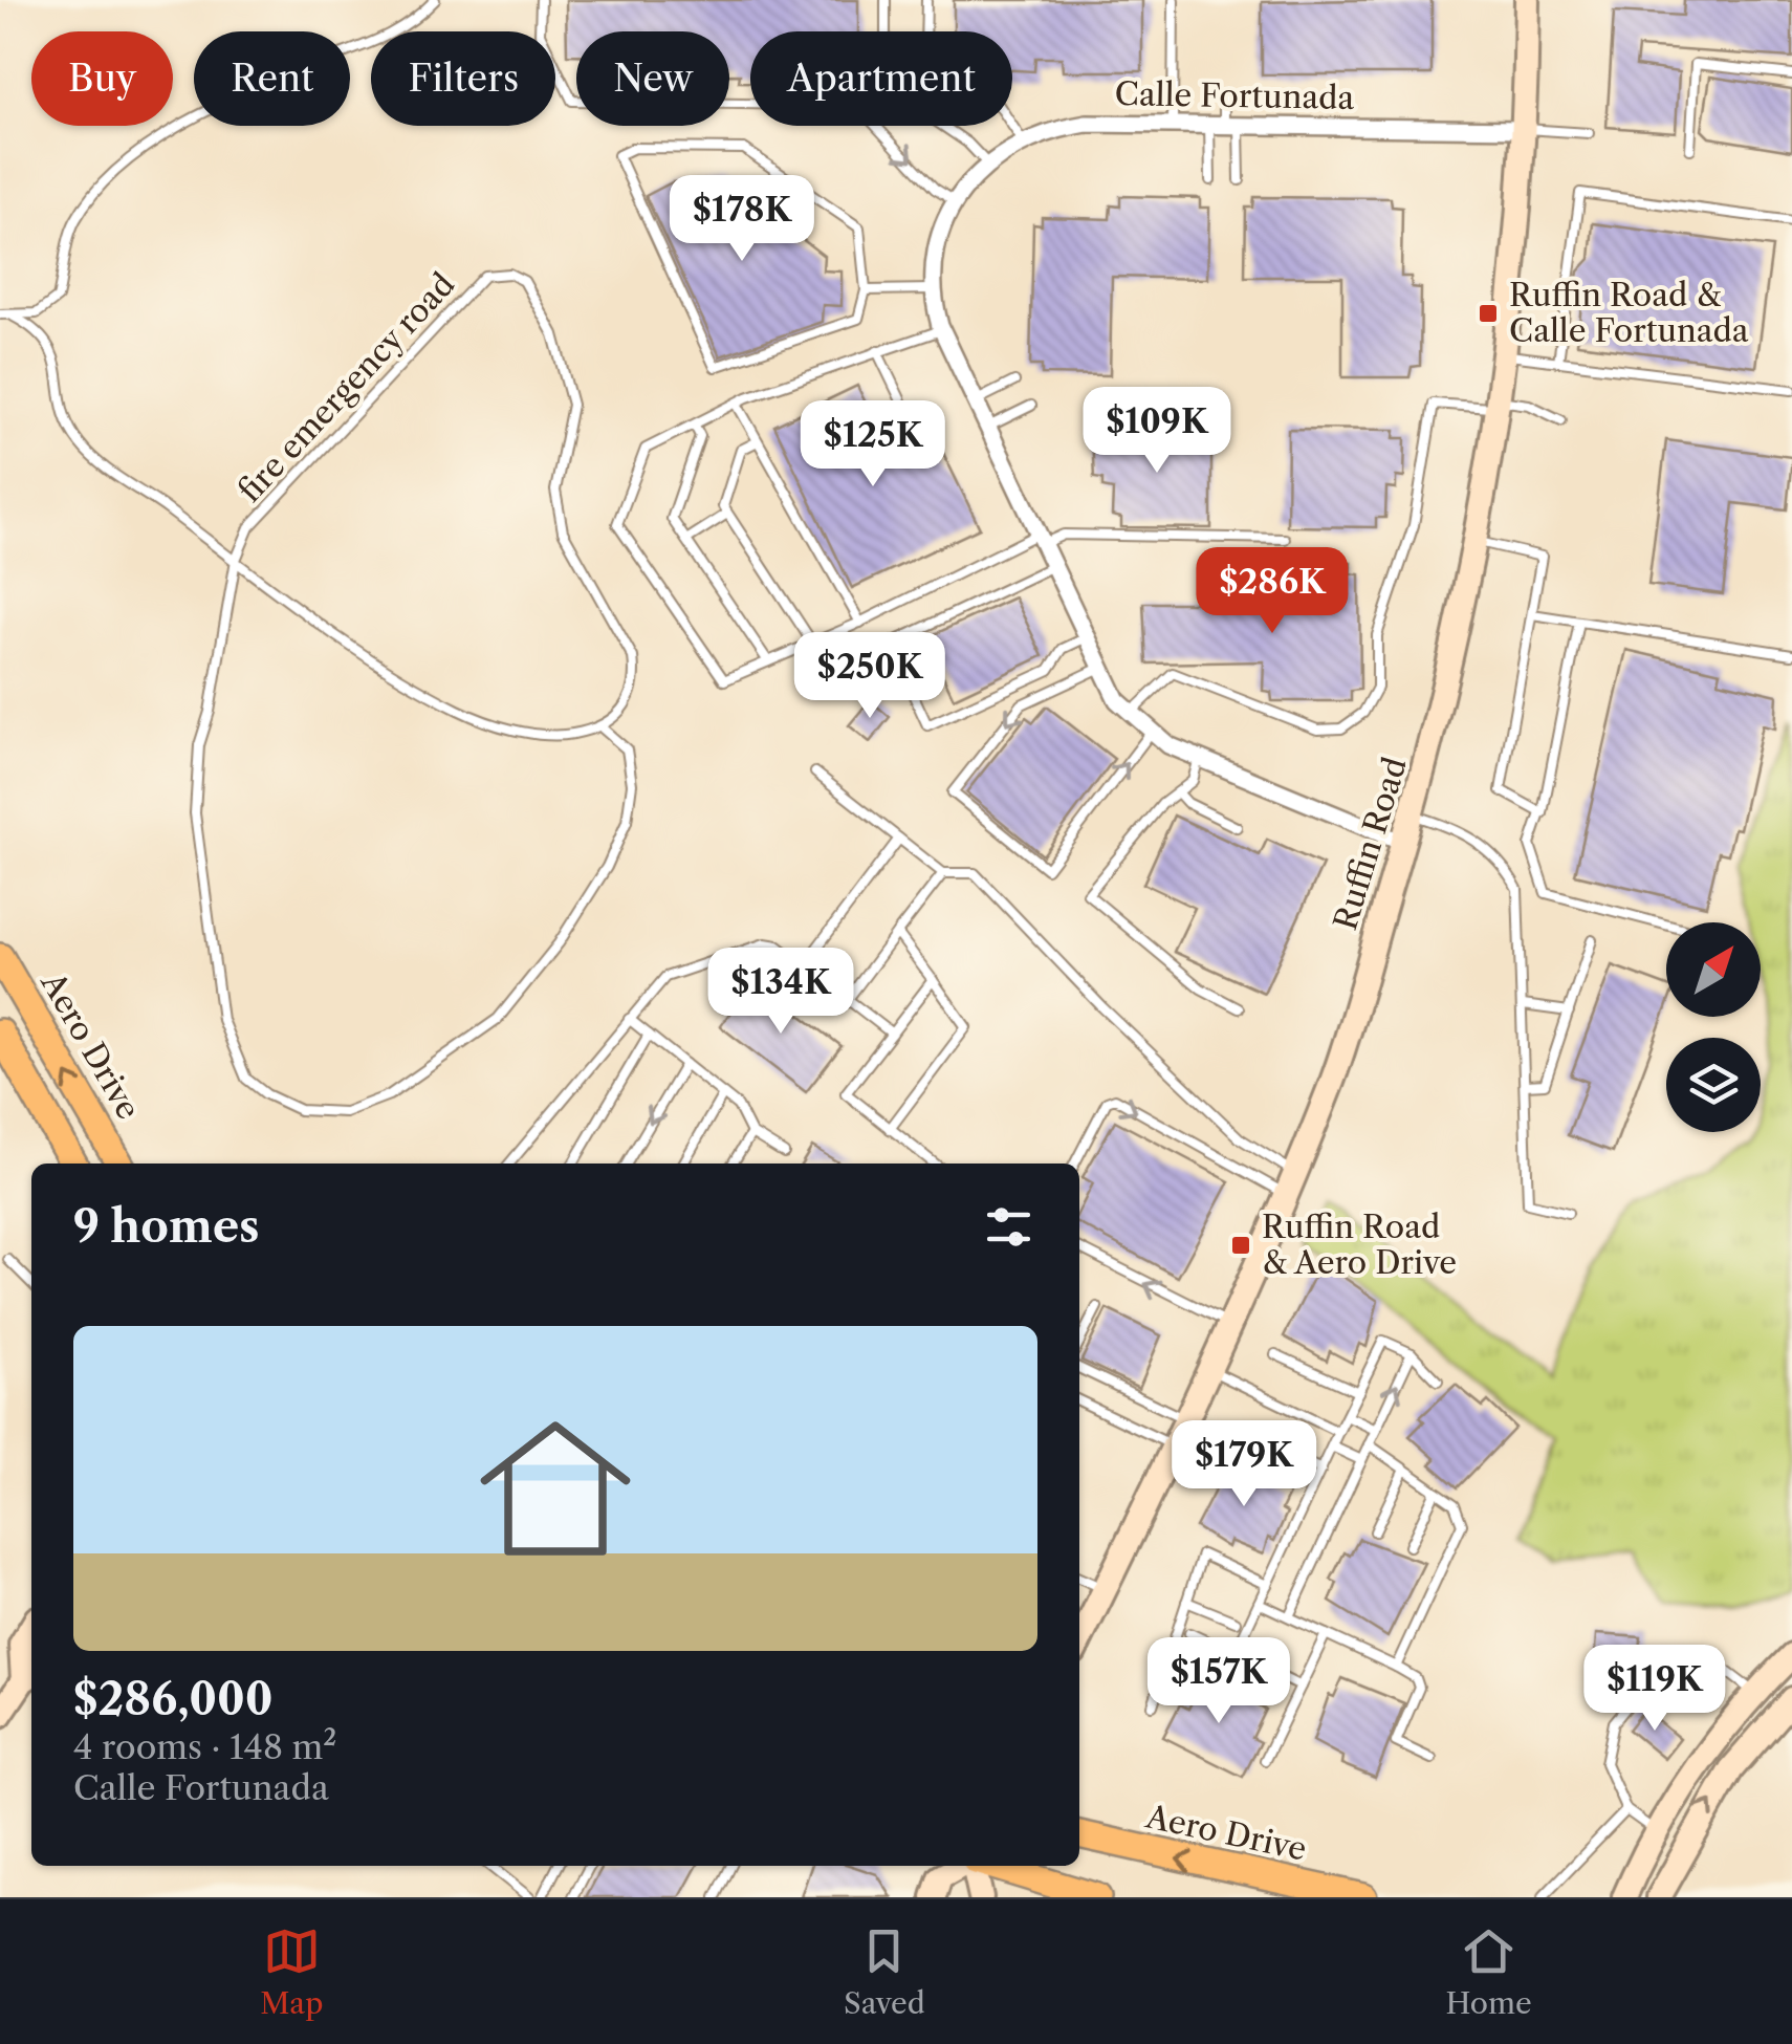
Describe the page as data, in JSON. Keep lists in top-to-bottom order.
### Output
{
  "streets": {
    "main road": ["Ruffin Road", "Aero Drive"],
    "street": ["Calle Fortunada"],
    "lane": ["fire emergency road"]
  },
  "crossings": [
    ["Calle Fortunada", "Ruffin Road"]
  ],
  "one_way": ["Aero Drive"],
  "places": {
    "transit": ["Ruffin Road & Calle Fortunada", "Ruffin Road & Aero Drive"]
  },
  "north": "top right",
  "page": {
    "chip": [
      "Buy",
      "Rent",
      "Filters",
      "New",
      "Apartment"
    ],
    "price": [
      "$178K",
      "$109K",
      "$125K",
      "$286K",
      "$250K",
      "$134K",
      "$179K",
      "$157K",
      "$119K"
    ],
    "heading": "9 homes",
    "list": [
      {
        "name": "$286,000",
        "note": "4 rooms · 148 m² · Calle Fortunada"
      }
    ],
    "tabs": ["Map", "Saved", "Home"]
  }
}
